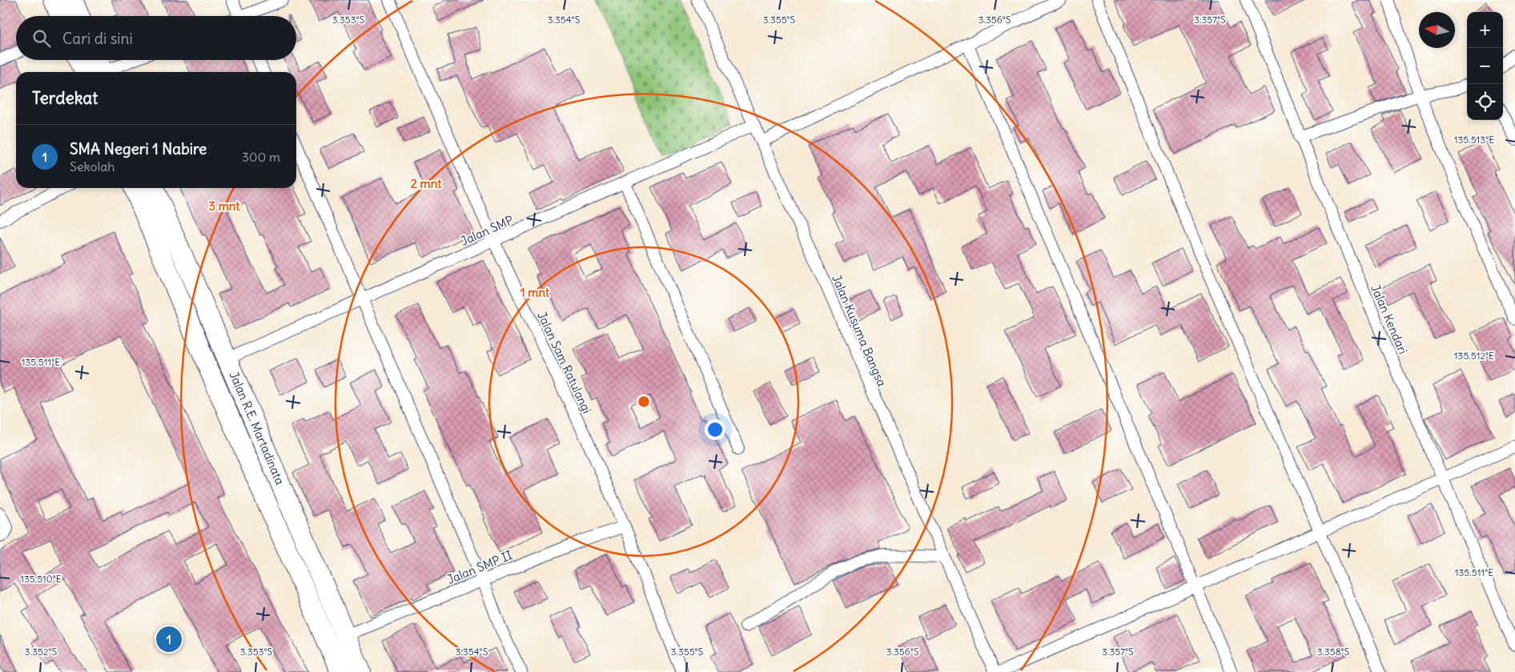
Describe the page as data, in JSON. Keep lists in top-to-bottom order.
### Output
{
  "streets": {
    "highway": ["Jalan R.E. Martadinata"],
    "street": [
      "Jalan SMP",
      "Jalan Kendari",
      "Jalan Kusuma Bangsa",
      "Jalan Sam Ratulangi",
      "Jalan SMP II"
    ]
  },
  "crossings": [
    ["Jalan SMP", "Jalan Kusuma Bangsa"],
    ["Jalan SMP", "Jalan Sam Ratulangi"],
    ["Jalan SMP", "Jalan R.E. Martadinata"],
    ["Jalan Sam Ratulangi", "Jalan SMP II"],
    ["Jalan R.E. Martadinata", "Jalan SMP II"]
  ],
  "north": "left",
  "page": {
    "map_buttons": ["+", "−"],
    "search": "Cari di sini",
    "heading": "Terdekat",
    "list": [
      {
        "mark": "1",
        "name": "SMA Negeri 1 Nabire",
        "note": "Sekolah",
        "value": "300 m"
      }
    ],
    "pins": "1"
  },
  "coordinates": [
    "3.353°S",
    "3.354°S",
    "3.355°S",
    "3.356°S",
    "3.357°S",
    "135.513°E",
    "135.512°E",
    "135.511°E",
    "135.510°E",
    "3.352°S",
    "3.358°S"
  ],
  "rings": ["2 mnt", "3 mnt", "1 mnt"]
}
